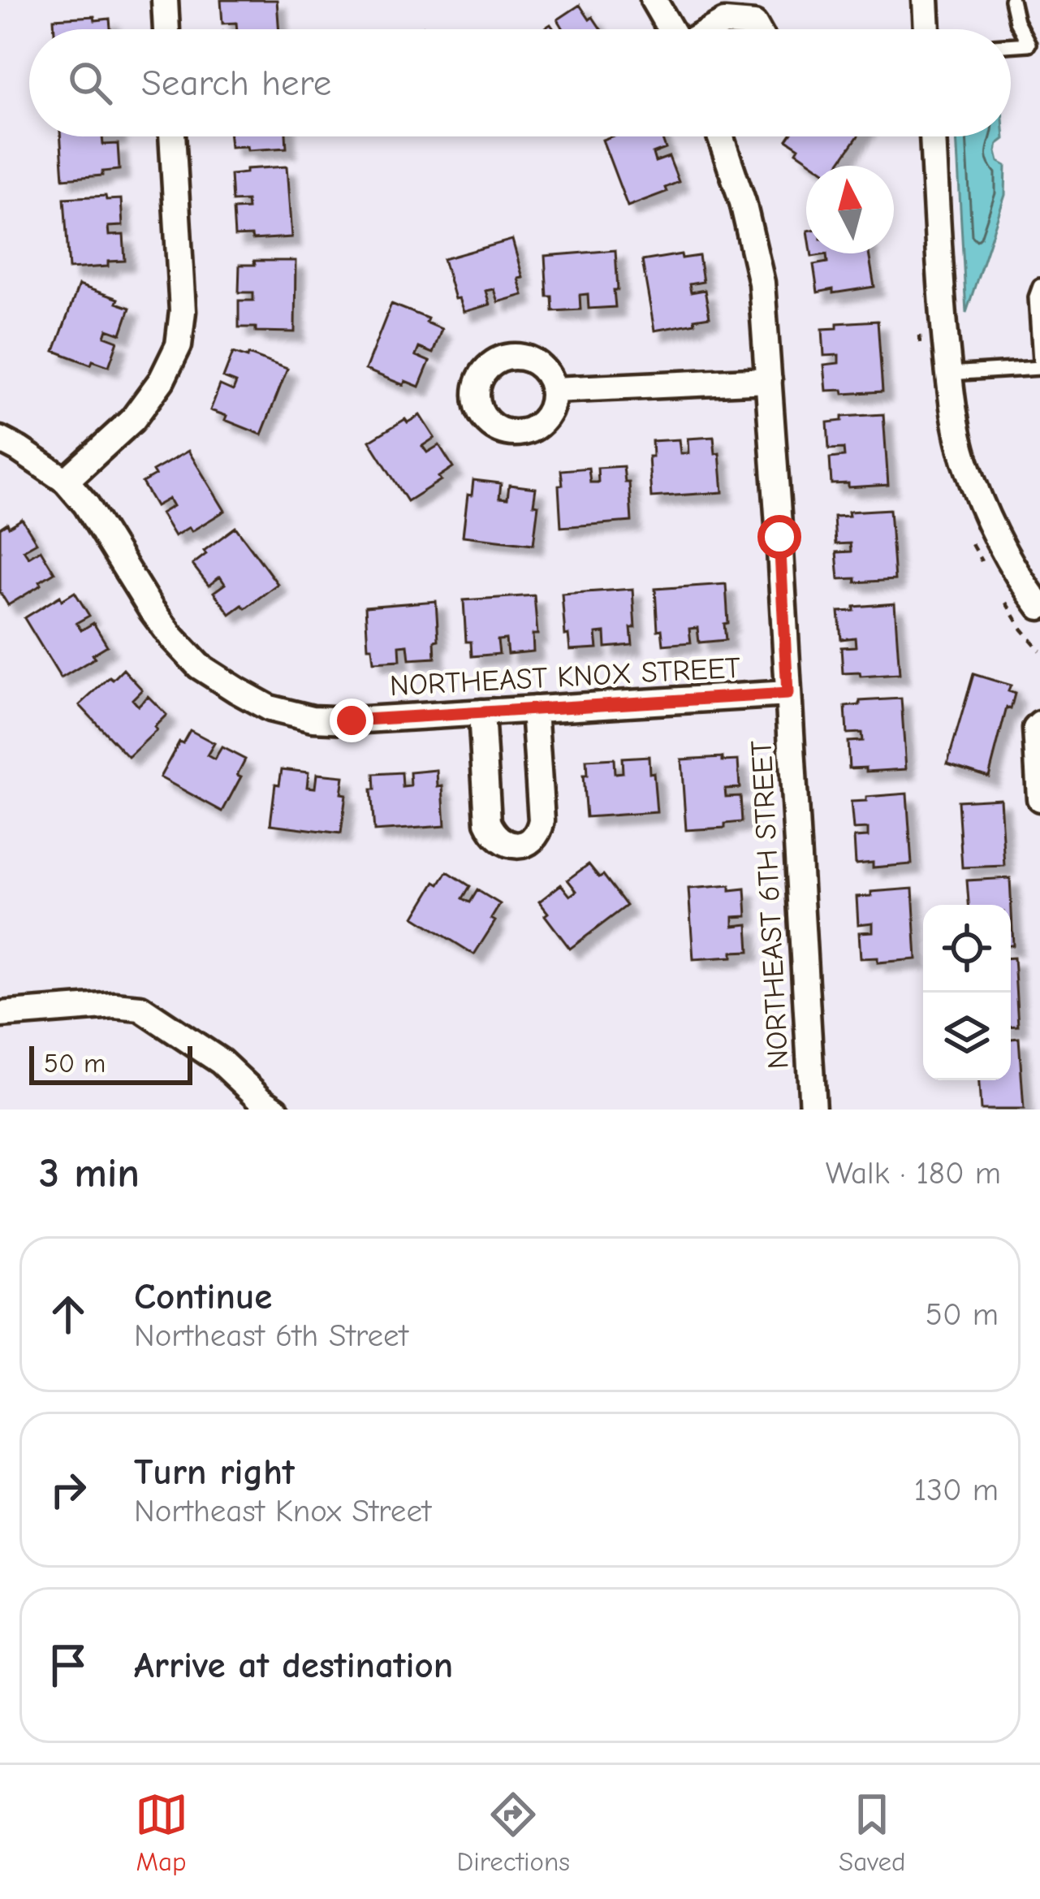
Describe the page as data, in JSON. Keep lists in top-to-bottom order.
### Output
{
  "streets": {
    "street": ["NORTHEAST KNOX STREET", "NORTHEAST 6TH STREET"]
  },
  "crossings": [
    ["NORTHEAST KNOX STREET", "NORTHEAST 6TH STREET"]
  ],
  "scale_bar": "50 m",
  "north": "top",
  "page": {
    "search": "Search here",
    "scale": "50 m",
    "heading": ["3 min", "Walk · 180 m"],
    "list": [
      ["Continue", "Northeast 6th Street", "50 m"],
      ["Turn right", "Northeast Knox Street", "130 m"],
      "Arrive at destination"
    ],
    "nav": ["Map", "Directions", "Saved"]
  }
}
